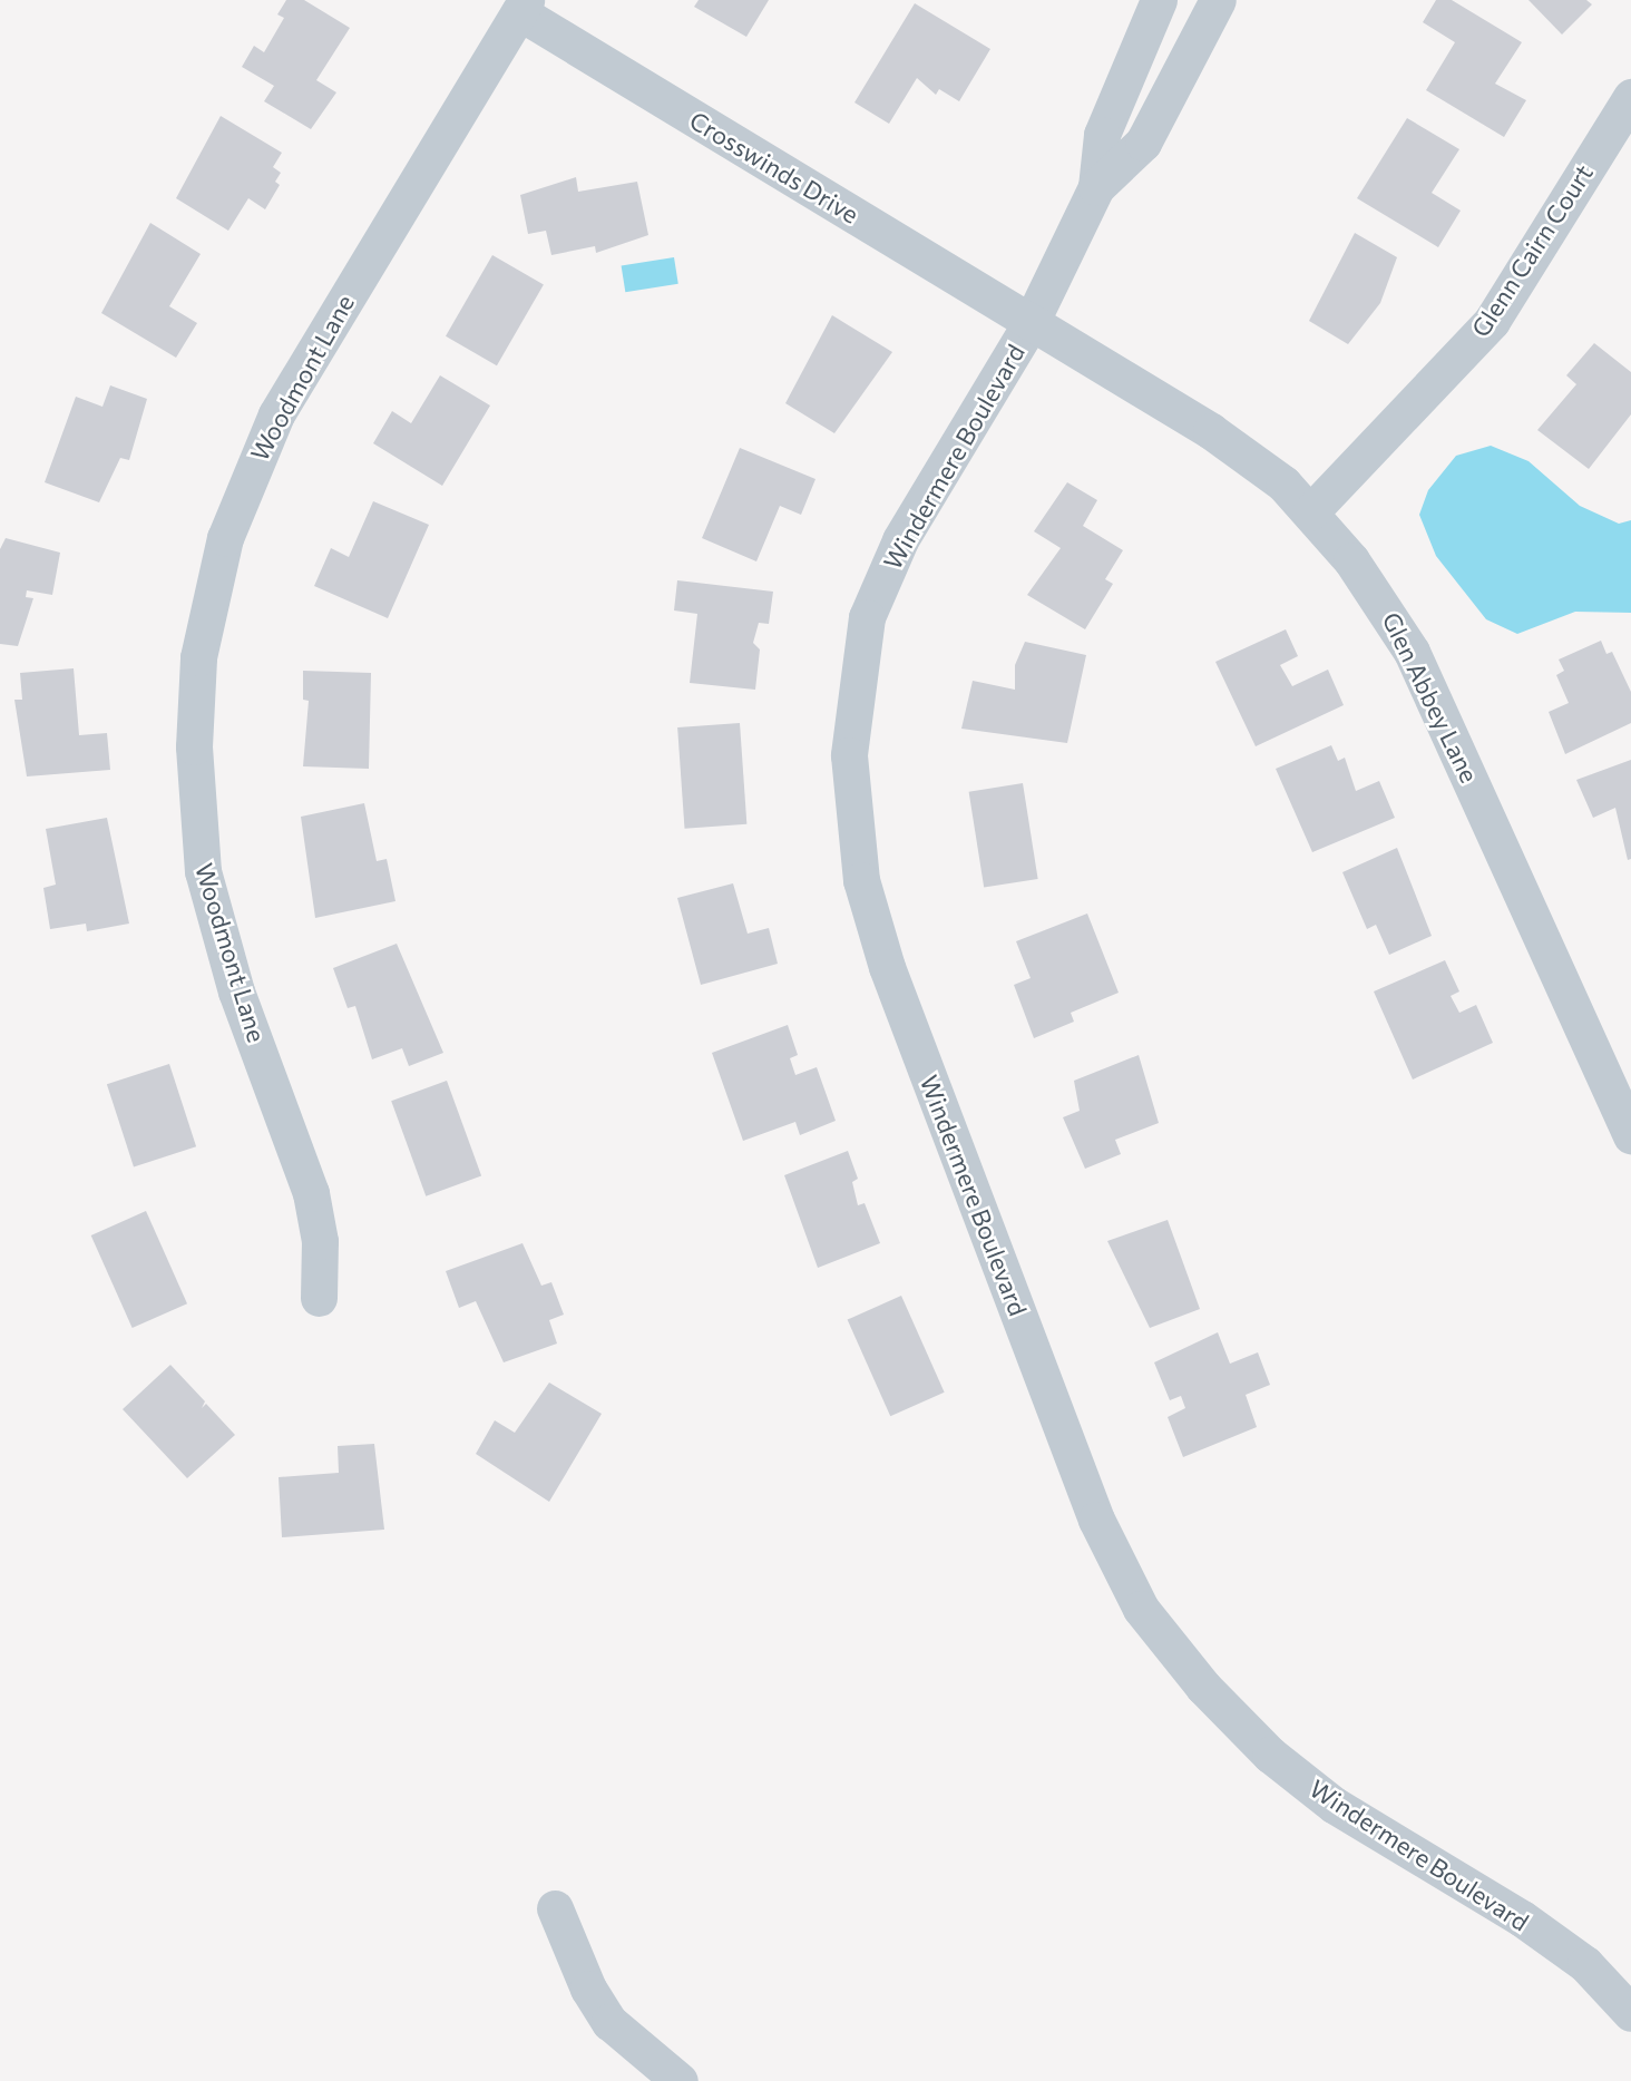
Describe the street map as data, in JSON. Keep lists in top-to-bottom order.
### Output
{
  "streets": {
    "street": [
      "Crosswinds Drive",
      "Glenn Cairn Court",
      "Woodmont Lane",
      "Windermere Boulevard",
      "Glen Abbey Lane"
    ]
  },
  "crossings": [
    ["Crosswinds Drive", "Woodmont Lane"],
    ["Crosswinds Drive", "Windermere Boulevard"],
    ["Crosswinds Drive", "Glen Abbey Lane"],
    ["Glenn Cairn Court", "Glen Abbey Lane"],
    ["Windermere Boulevard", "Glen Abbey Lane"]
  ]
}
